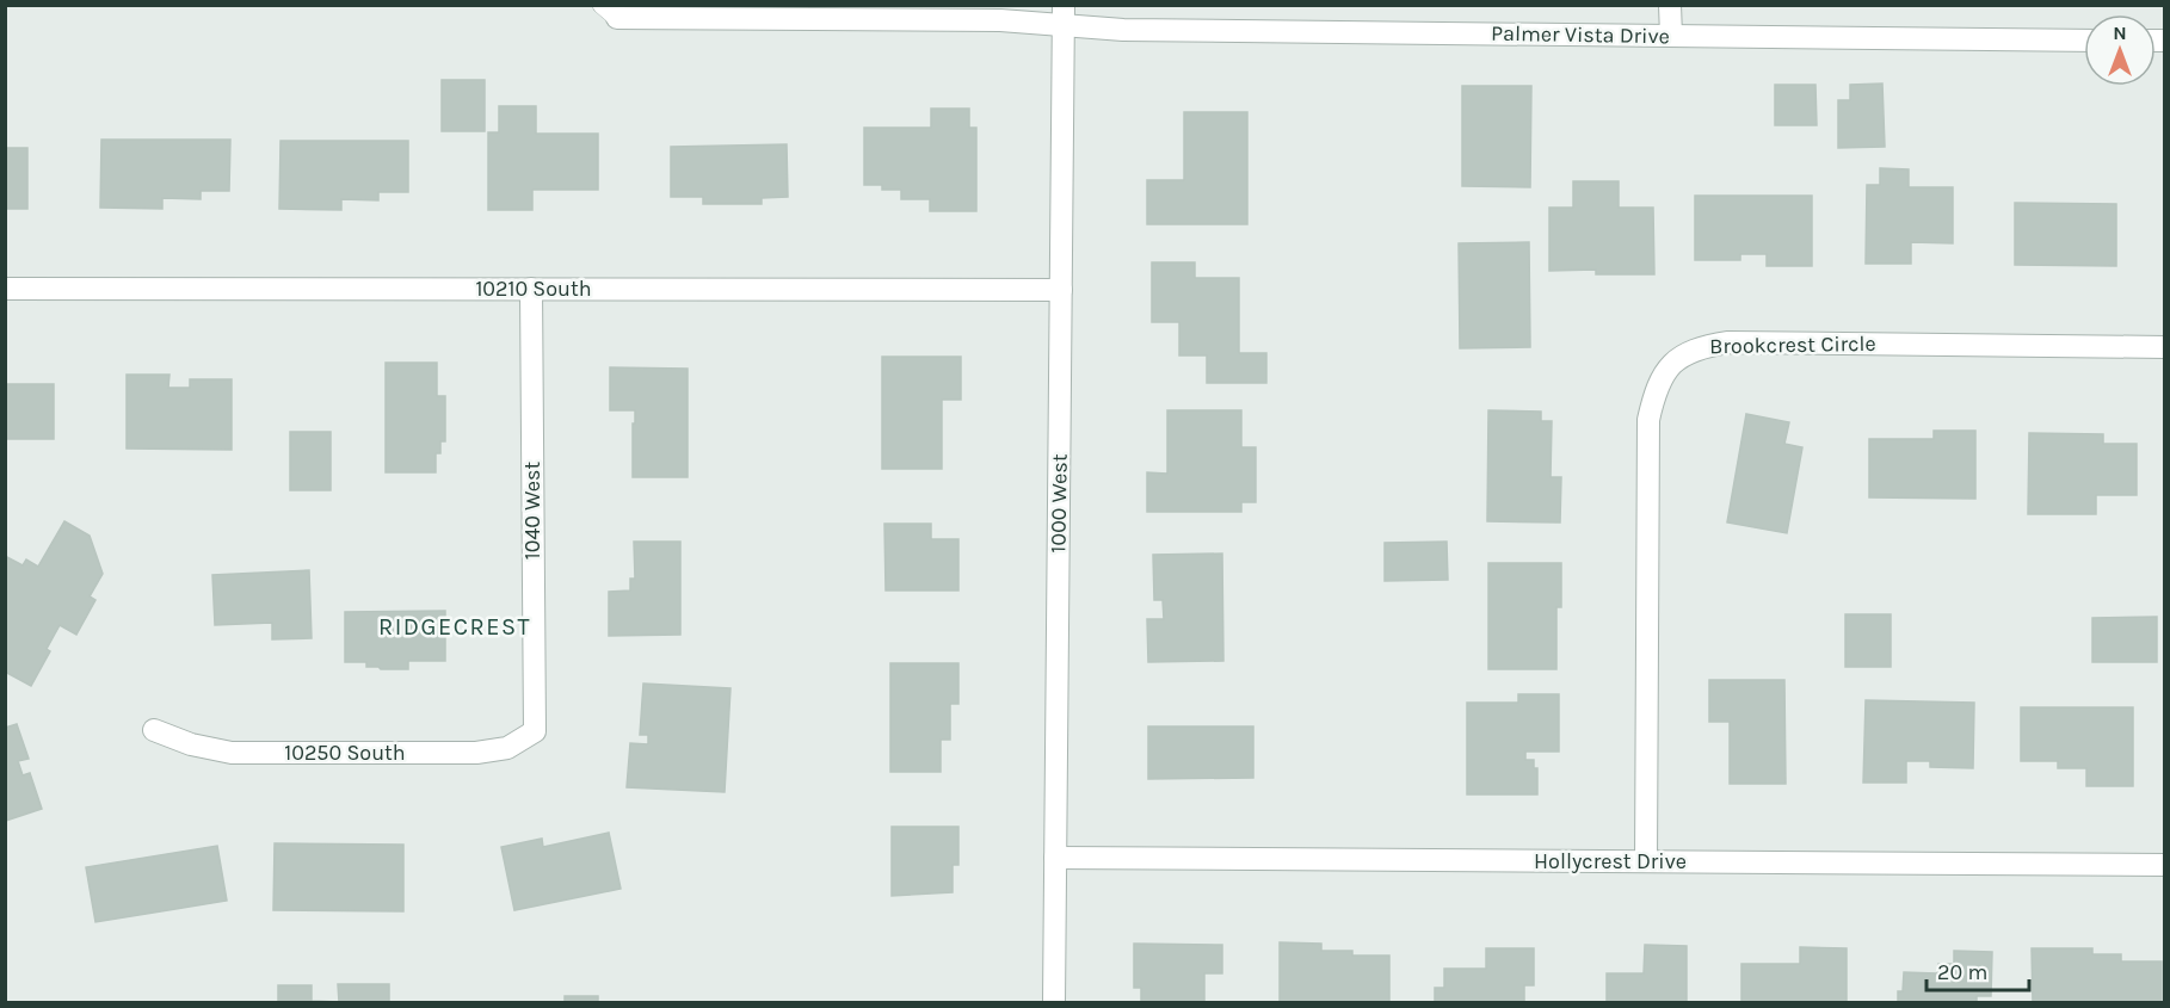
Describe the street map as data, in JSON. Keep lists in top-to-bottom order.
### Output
{
  "streets": {
    "street": [
      "Palmer Vista Drive",
      "10210 South",
      "Brookcrest Circle",
      "1000 West",
      "1040 West",
      "10250 South",
      "Hollycrest Drive"
    ]
  },
  "crossings": [
    ["Palmer Vista Drive", "1000 West"],
    ["10210 South", "1000 West"],
    ["10210 South", "1040 West"],
    ["Brookcrest Circle", "Hollycrest Drive"],
    ["1000 West", "Hollycrest Drive"],
    ["1040 West", "10250 South"]
  ],
  "districts": ["RIDGECREST"],
  "scale_bar": "20 m",
  "north": "top"
}
